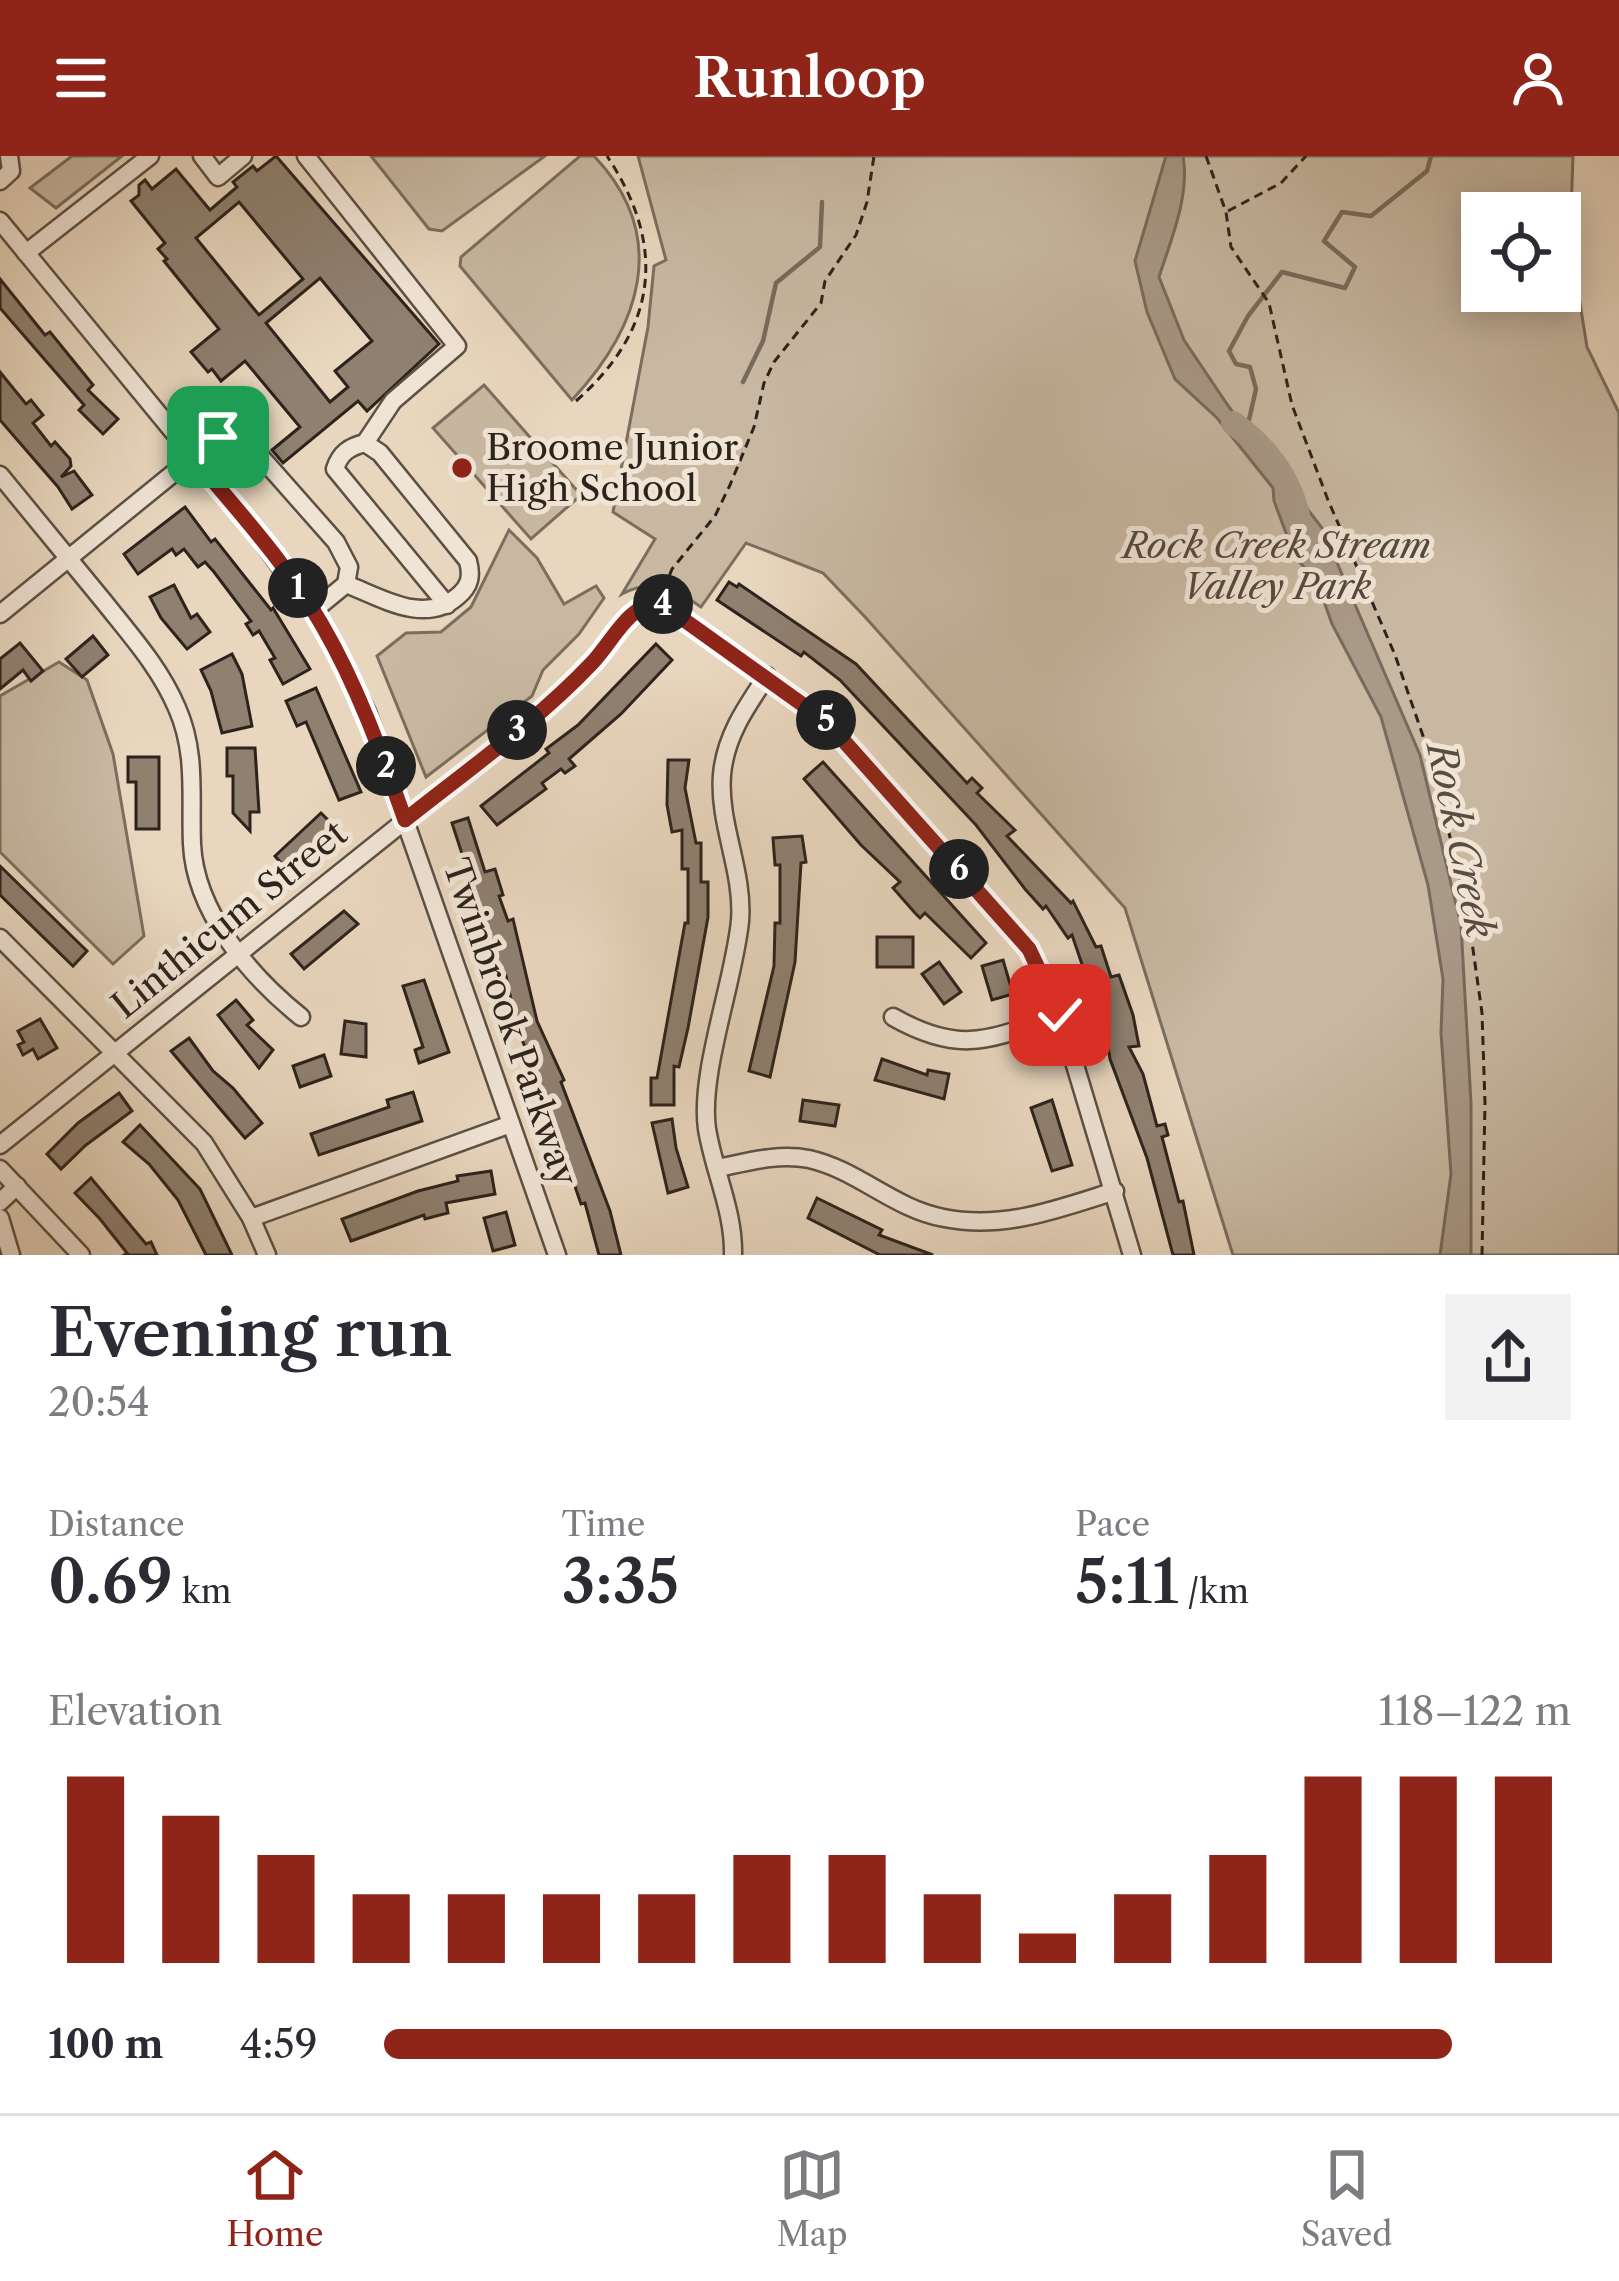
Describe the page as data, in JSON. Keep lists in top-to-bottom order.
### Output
{
  "streets": {
    "street": ["Linthicum Street", "Twinbrook Parkway"]
  },
  "crossings": [
    ["Linthicum Street", "Twinbrook Parkway"]
  ],
  "water": ["Rock Creek"],
  "parks": ["Rock Creek Stream Valley Park"],
  "places": ["Broome Junior High School"],
  "page": {
    "header": "Runloop",
    "pins": [
      "1",
      "4",
      "5",
      "3",
      "2",
      "6"
    ],
    "heading": ["Evening run", "20:54"],
    "stats": [
      ["Distance", "0.69 km"],
      ["Time", "3:35"],
      ["Pace", "5:11 /km"]
    ],
    "chart": ["Elevation", "118–122 m"],
    "list": [
      {
        "name": "100 m",
        "note": "4:59"
      }
    ],
    "tabs": ["Home", "Map", "Saved"]
  }
}
